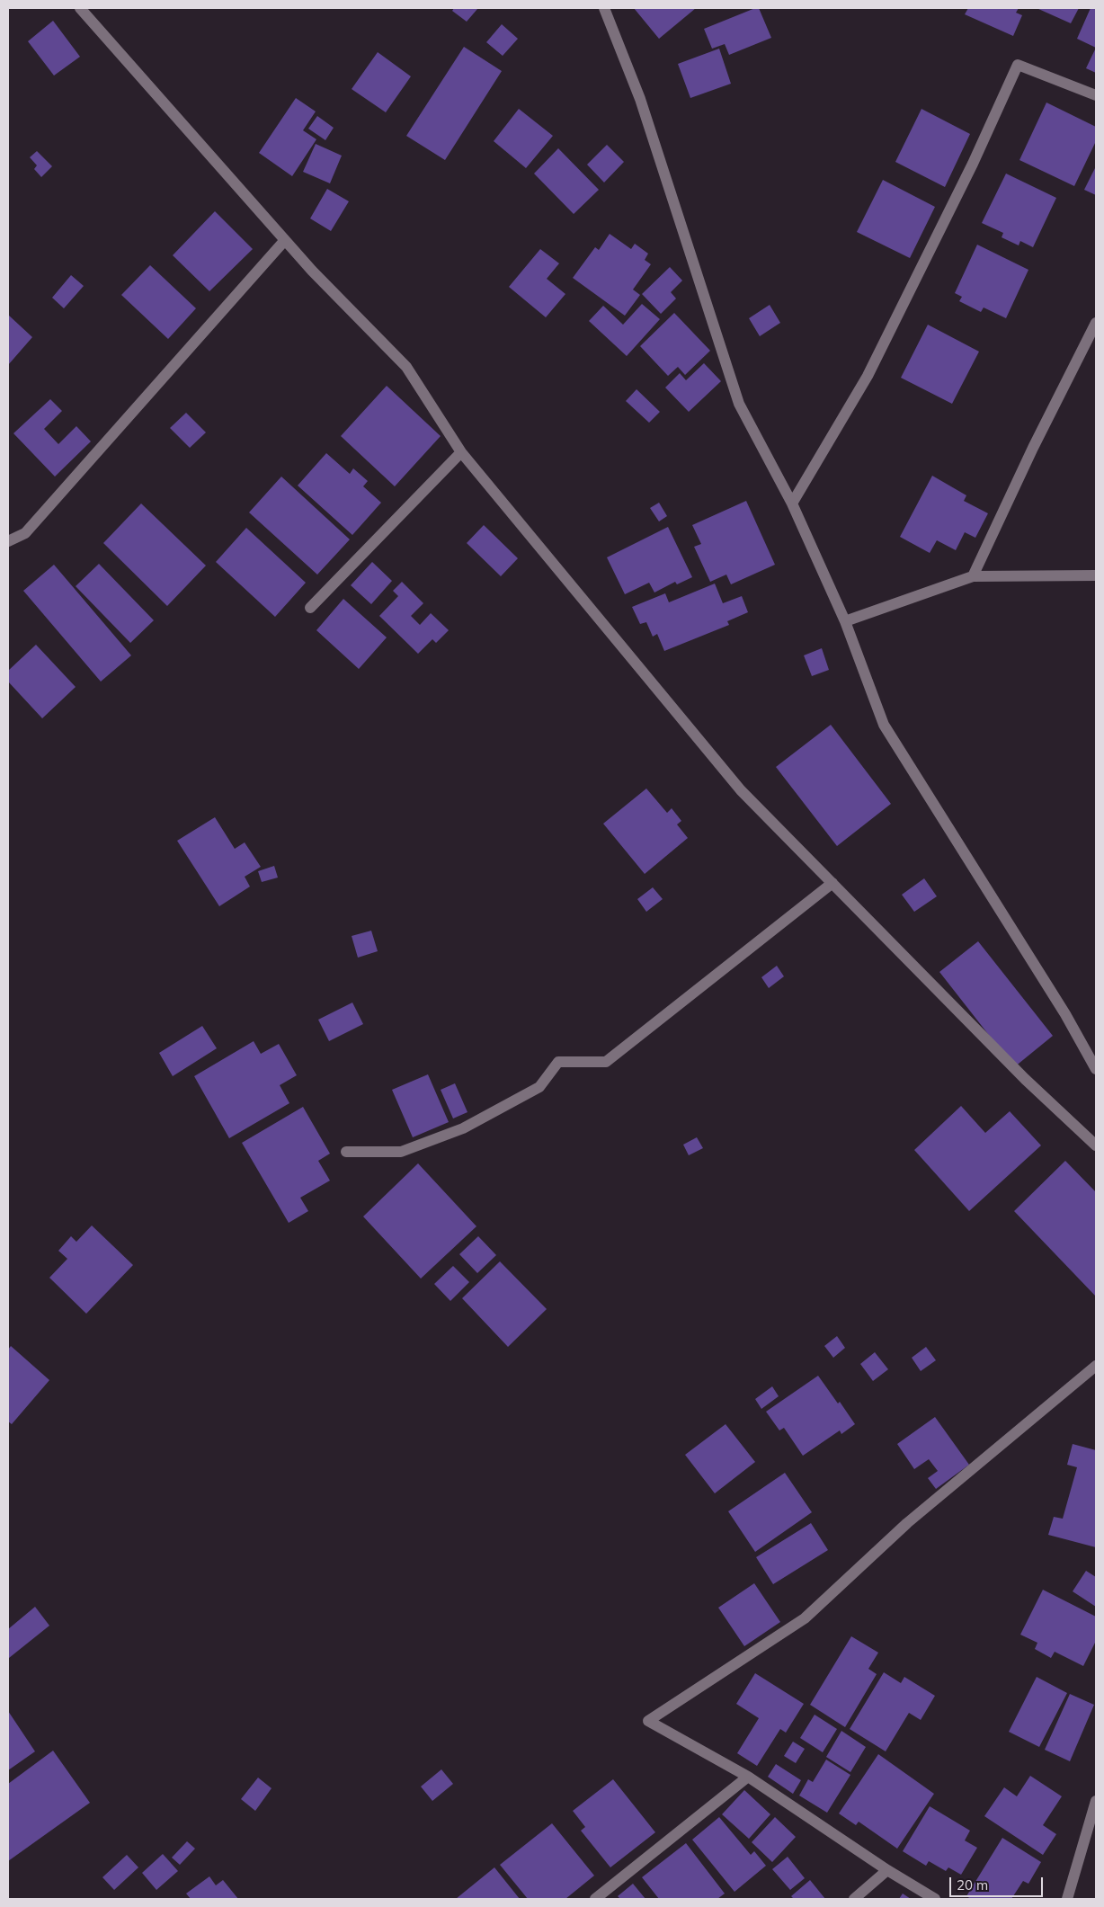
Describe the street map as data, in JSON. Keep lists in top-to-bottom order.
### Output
{
  "scale_bar": "20 m"
}
